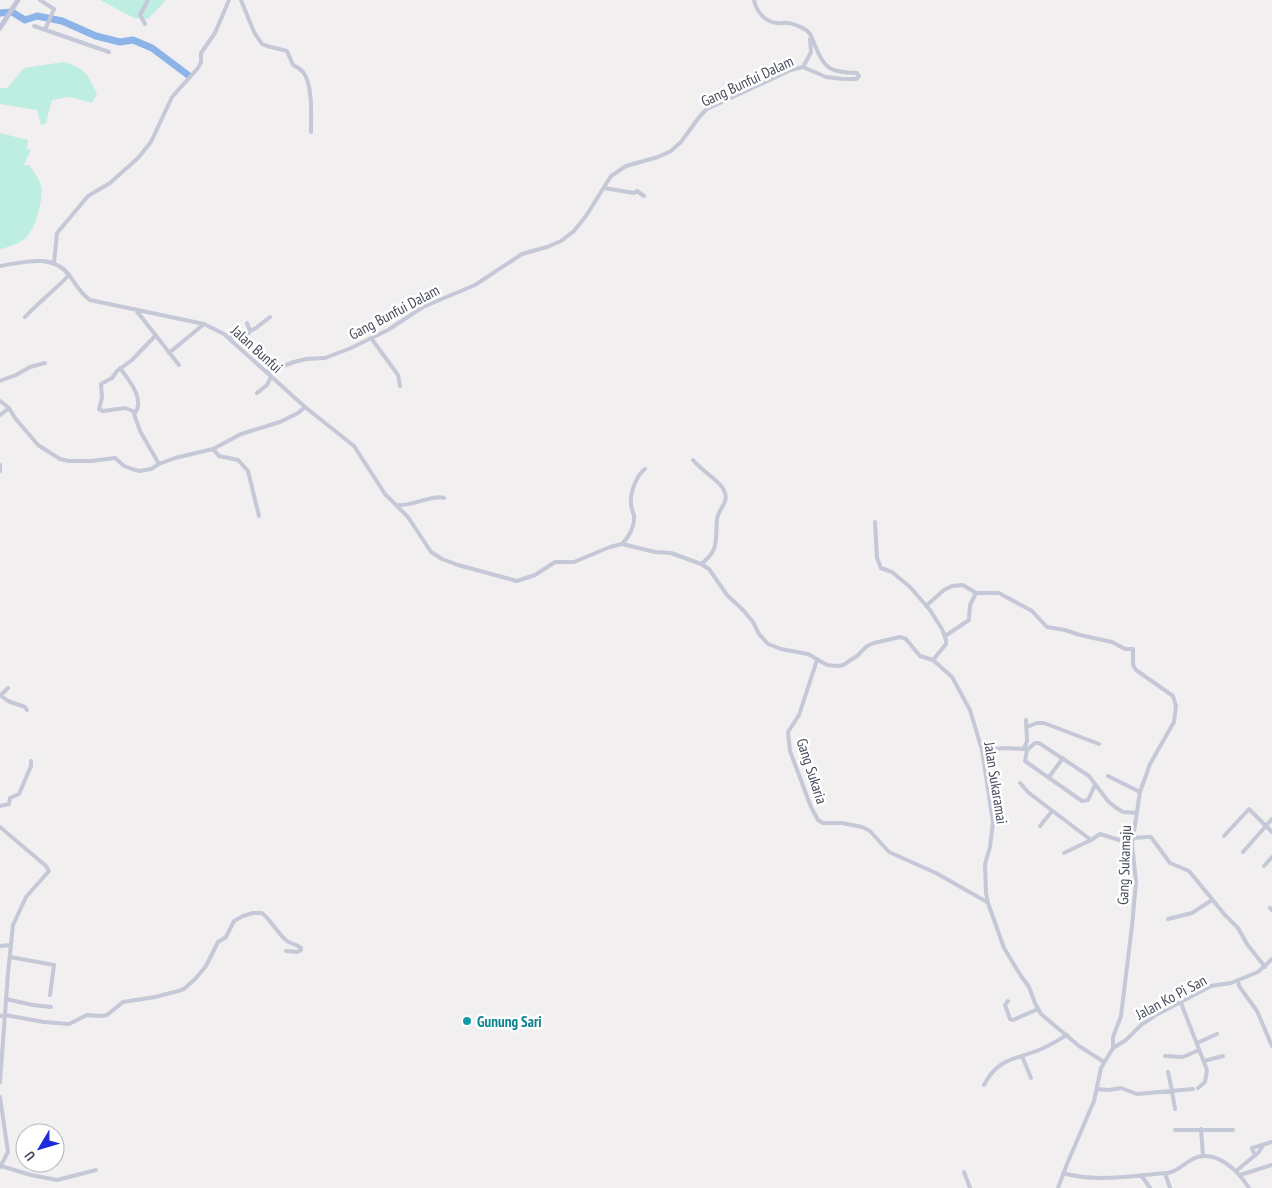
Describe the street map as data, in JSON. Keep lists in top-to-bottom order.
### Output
{
  "streets": {
    "street": [
      "Gang Bunfui Dalam",
      "Jalan Bunfui",
      "Gang Sukaria",
      "Jalan Sukaramai",
      "Gang Sukamaju",
      "Jalan Ko Pi San"
    ]
  },
  "crossings": [
    ["Gang Bunfui Dalam", "Jalan Bunfui"],
    ["Gang Sukaria", "Jalan Sukaramai"],
    ["Jalan Sukaramai", "Jalan Ko Pi San"],
    ["Gang Sukamaju", "Jalan Ko Pi San"]
  ],
  "places": ["Gunung Sari"],
  "north": "bottom left"
}
